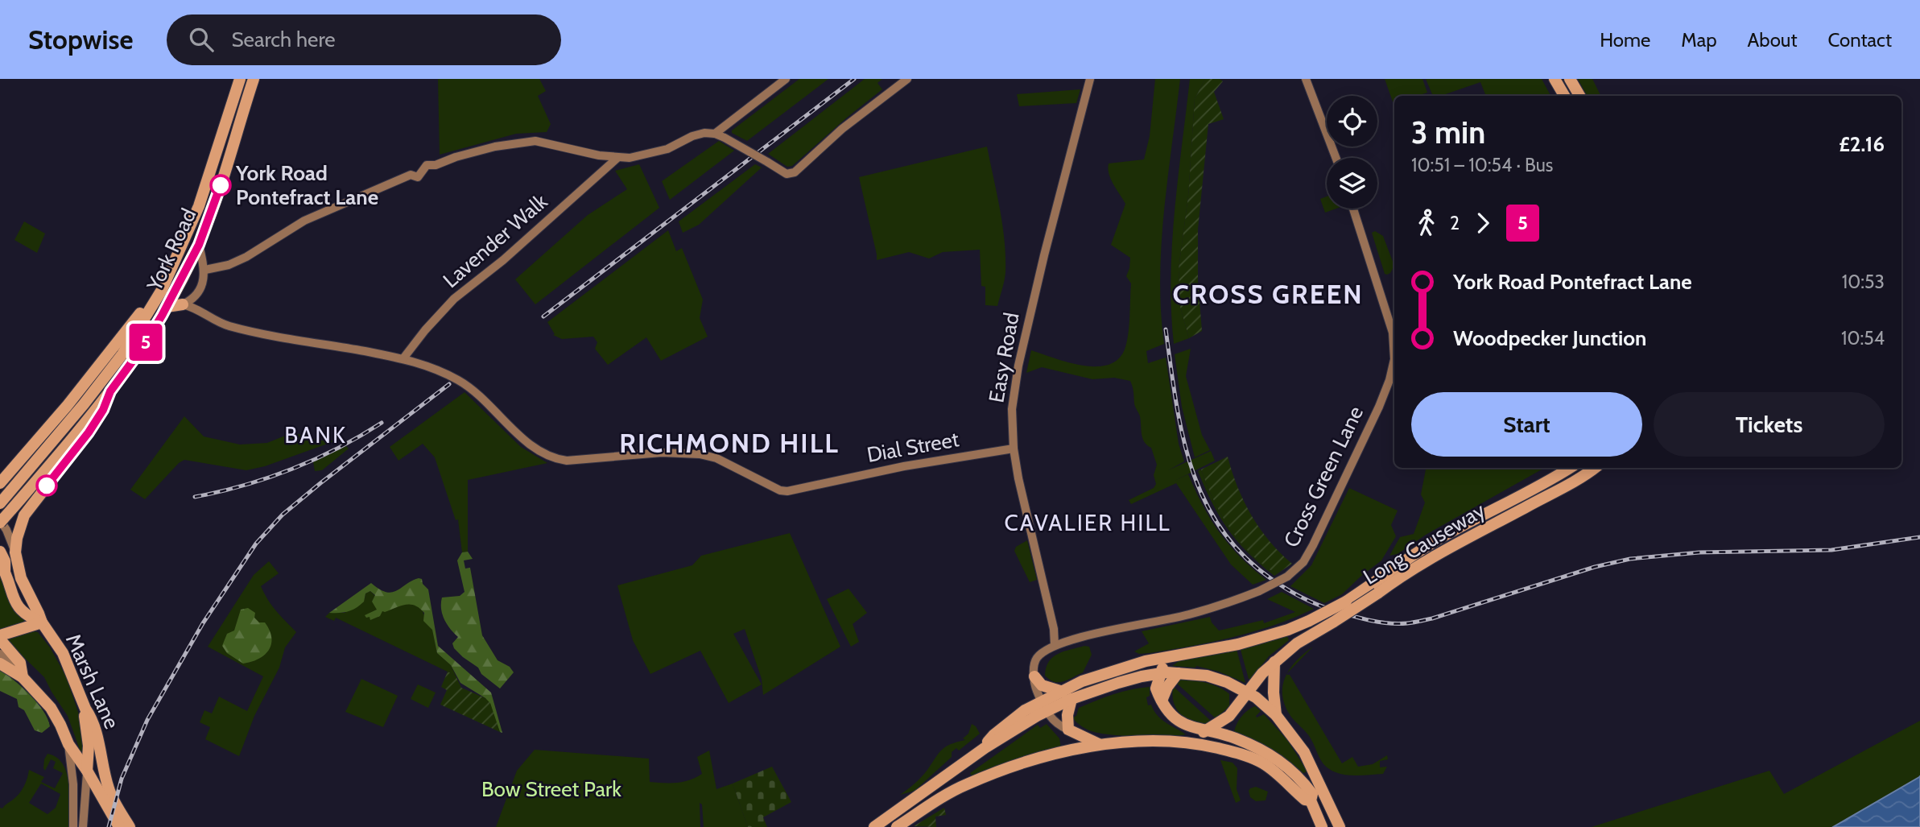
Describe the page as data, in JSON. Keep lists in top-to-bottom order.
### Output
{
  "streets": {
    "highway": ["York Road", "Long Causeway", "Marsh Lane"],
    "street": [
      "Lavender Walk",
      "Easy Road",
      "Dial Street",
      "Cross Green Lane"
    ]
  },
  "crossings": [
    ["Lavender Walk", "Dial Street"],
    ["Easy Road", "Dial Street"],
    ["Easy Road", "Cross Green Lane"]
  ],
  "districts": [
    "CROSS GREEN",
    "BANK",
    "RICHMOND HILL",
    "CAVALIER HILL"
  ],
  "parks": ["Bow Street Park"],
  "places": ["York Road Pontefract Lane"],
  "lines": ["bus line 5"],
  "page": {
    "header": "Stopwise",
    "search": "Search here",
    "nav": [
      "Home",
      "Map",
      "About",
      "Contact"
    ],
    "on_map": "5",
    "heading": ["3 min", "10:51 – 10:54 · Bus", "£2.16"],
    "legs": ["2", "5"],
    "list": [
      {
        "name": "York Road Pontefract Lane",
        "value": "10:53"
      },
      {
        "name": "Woodpecker Junction",
        "value": "10:54"
      }
    ],
    "buttons": ["Start", "Tickets"]
  }
}
